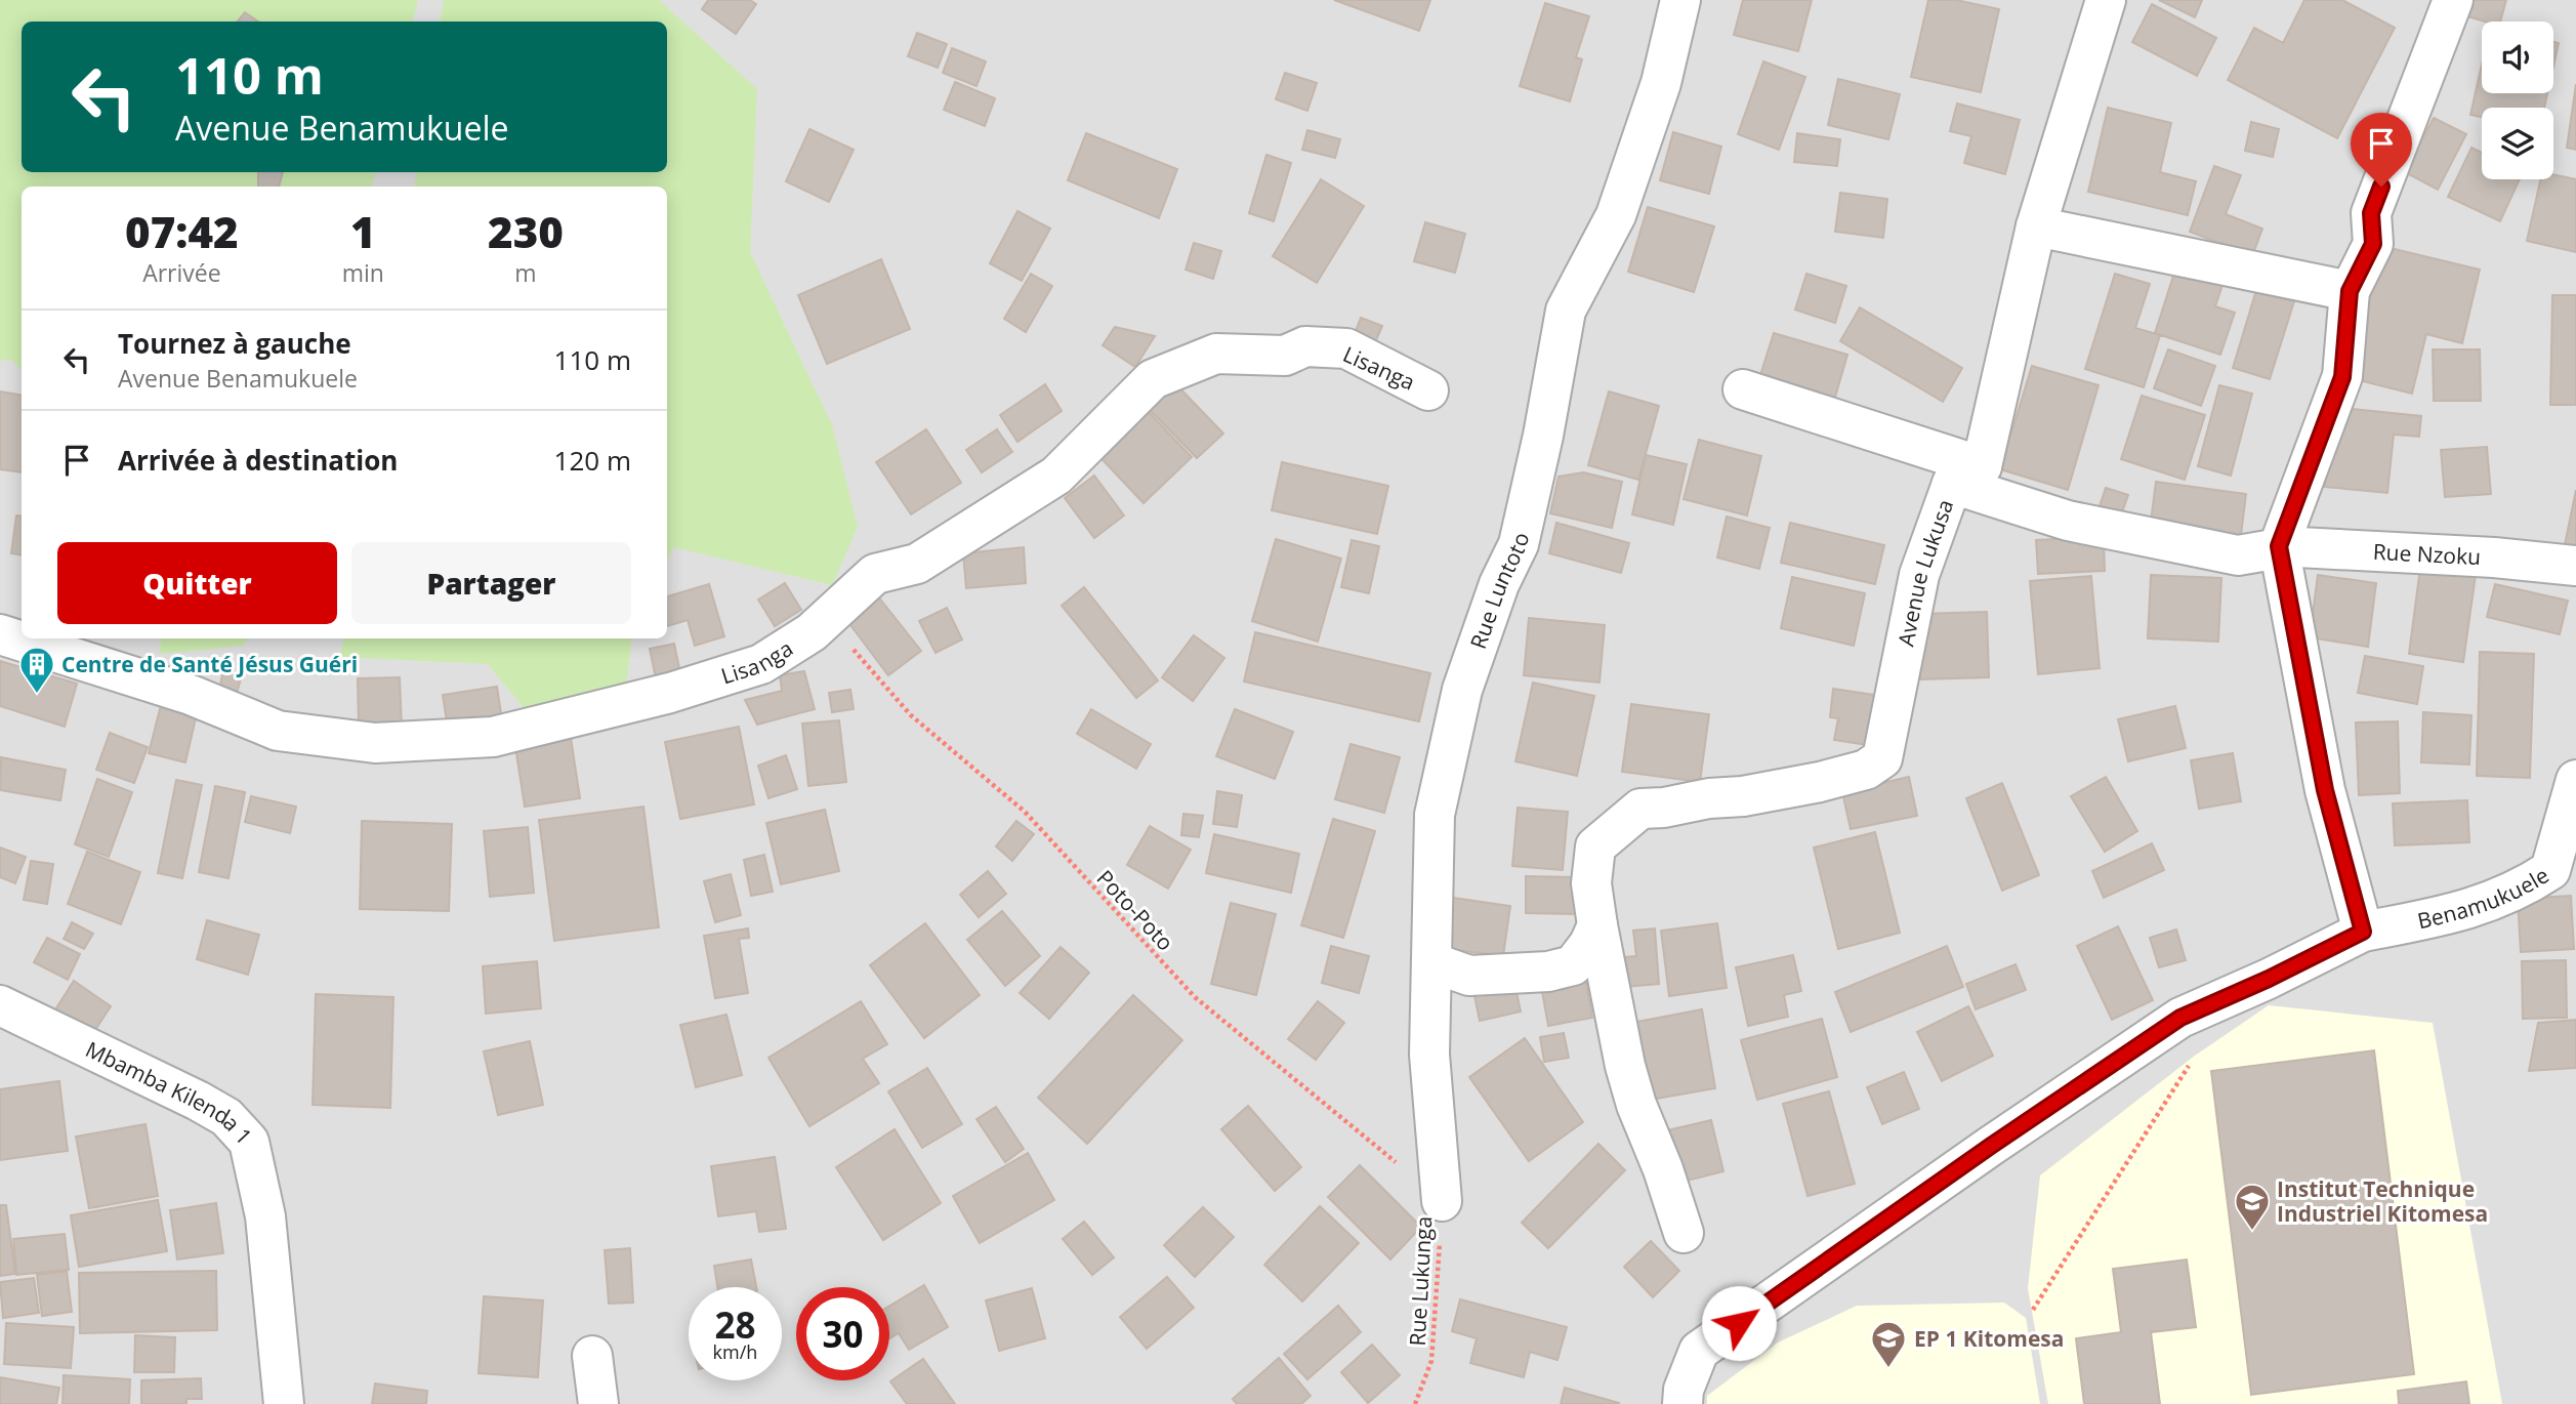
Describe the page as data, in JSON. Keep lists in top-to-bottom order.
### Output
{
  "streets": {
    "street": [
      "Lisanga",
      "Rue Nzoku",
      "Avenue Lukusa",
      "Rue Luntoto",
      "Benamukuele",
      "Mbamba Kilenda 1"
    ],
    "path": ["Poto-Poto", "Rue Lukunga"]
  },
  "crossings": [
    ["Lisanga", "Poto-Poto"],
    ["Rue Nzoku", "Avenue Lukusa"],
    ["Rue Luntoto", "Poto-Poto"],
    ["Rue Luntoto", "Rue Lukunga"],
    ["Poto-Poto", "Rue Lukunga"]
  ],
  "places": {
    "building": ["Centre de Santé Jésus Guéri"],
    "school or university": ["Institut Technique Industriel Kitomesa", "EP 1 Kitomesa"]
  },
  "page": {
    "turn": ["110 m", "Avenue Benamukuele"],
    "eta": [
      "07:42",
      "Arrivée",
      "1",
      "min",
      "230",
      "m"
    ],
    "list": [
      {
        "name": "Tournez à gauche",
        "note": "Avenue Benamukuele",
        "value": "110 m"
      },
      {
        "name": "Arrivée à destination",
        "value": "120 m"
      }
    ],
    "buttons": ["Quitter", "Partager"],
    "speed": "28 km/h",
    "limit": "30"
  }
}
